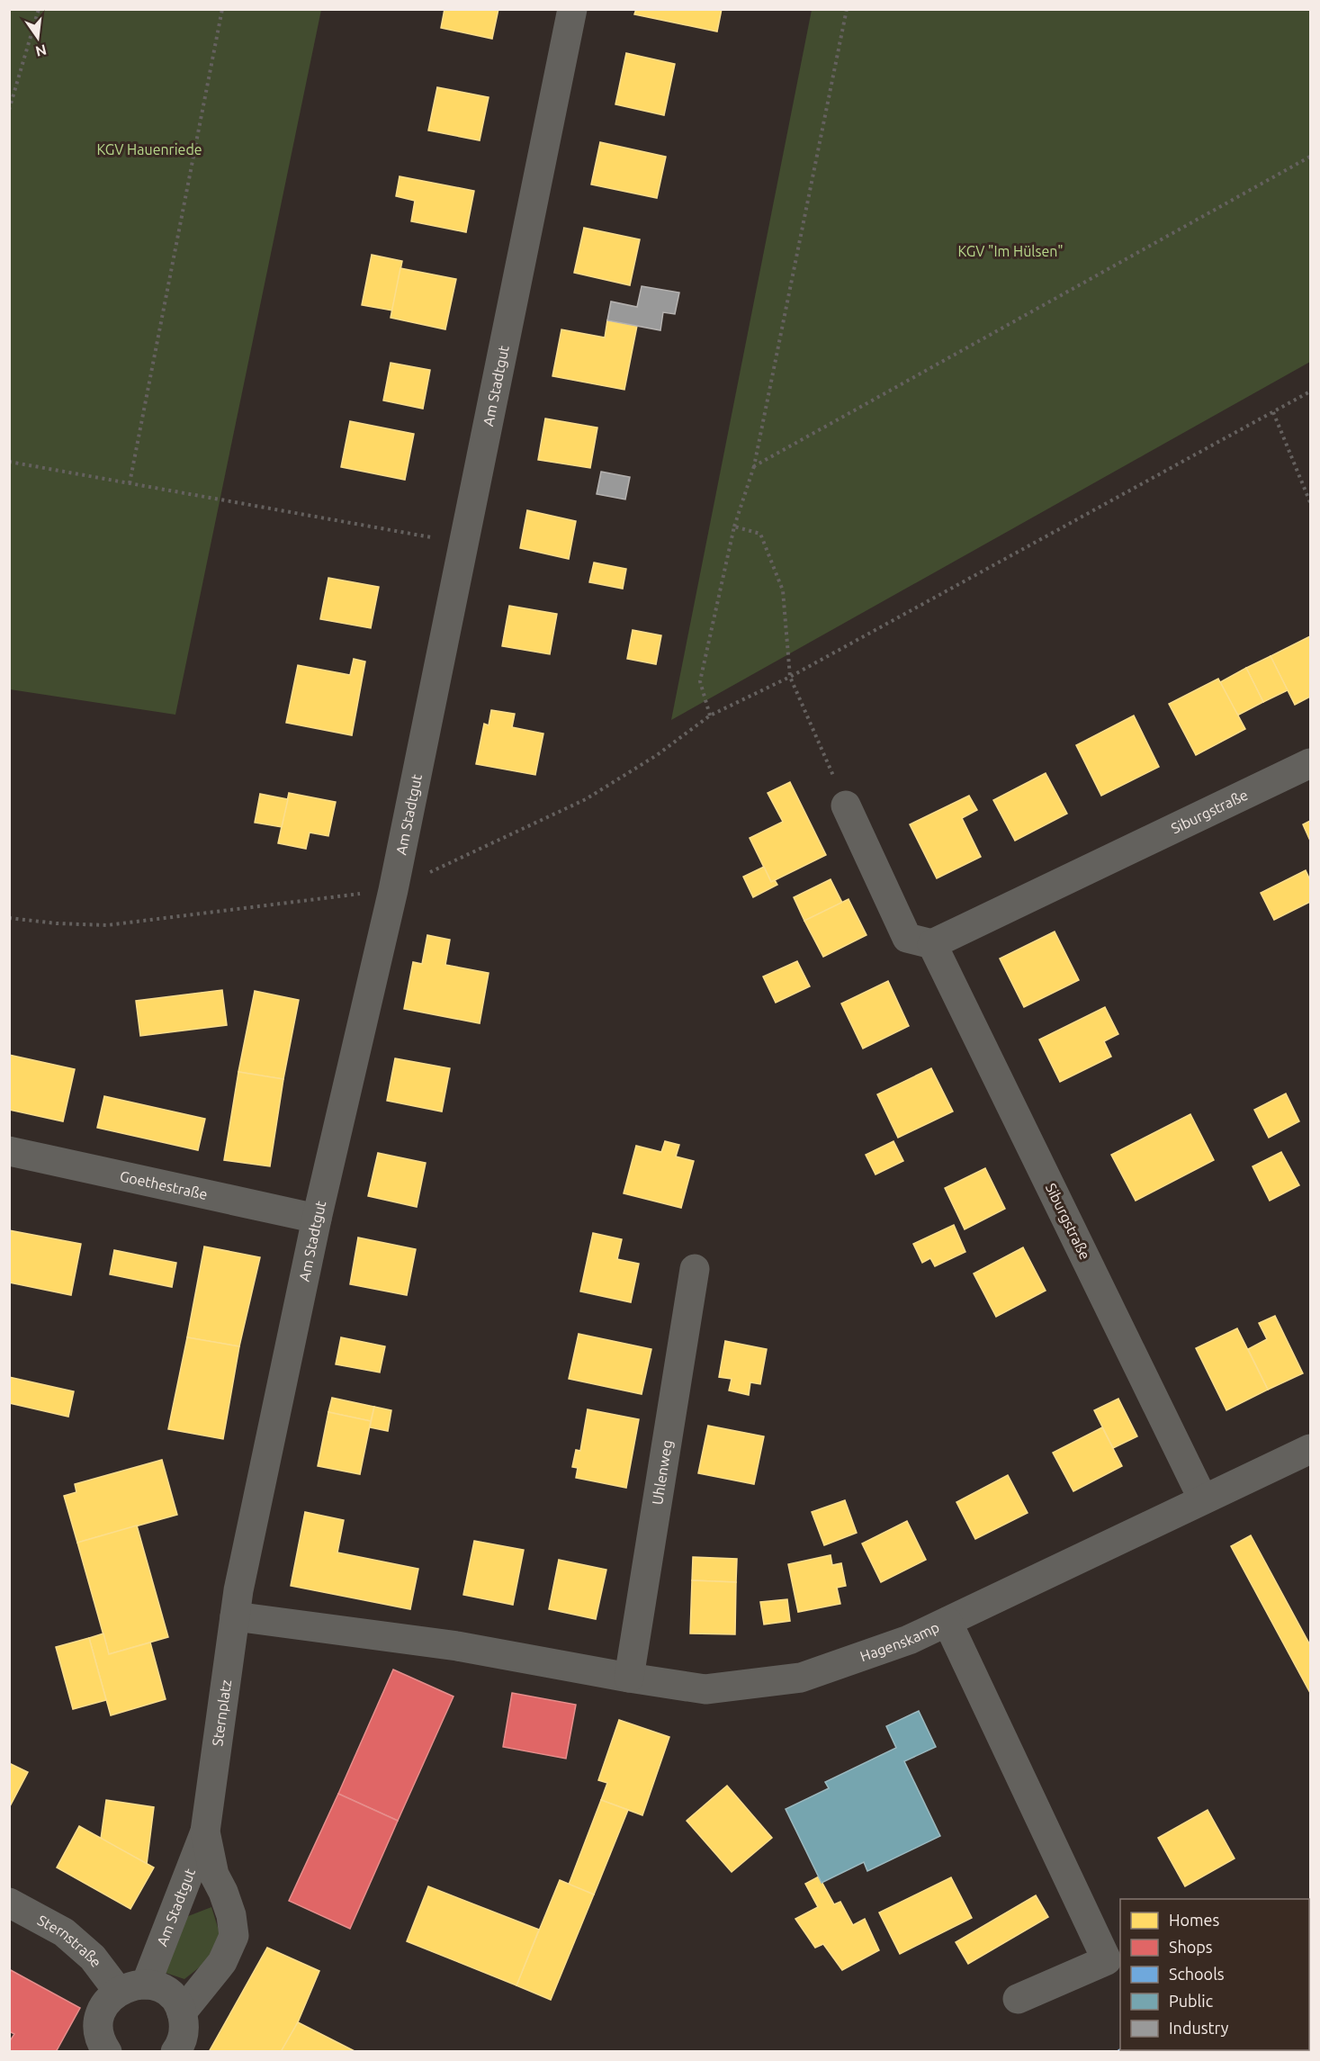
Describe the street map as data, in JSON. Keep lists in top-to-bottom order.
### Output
{
  "streets": {
    "street": [
      "Am Stadtgut",
      "Siburgstraße",
      "Goethestraße",
      "Uhlenweg",
      "Hagenskamp",
      "Sternplatz",
      "Sternstraße"
    ]
  },
  "crossings": [
    ["Am Stadtgut", "Goethestraße"],
    ["Am Stadtgut", "Hagenskamp"],
    ["Am Stadtgut", "Sternplatz"],
    ["Am Stadtgut", "Sternstraße"],
    ["Siburgstraße", "Hagenskamp"],
    ["Uhlenweg", "Hagenskamp"],
    ["Hagenskamp", "Sternplatz"]
  ],
  "parks": ["KGV Hauenriede", "KGV \"Im Hülsen\""],
  "legend": [
    "Homes",
    "Shops",
    "Schools",
    "Public",
    "Industry"
  ],
  "north": "bottom"
}
